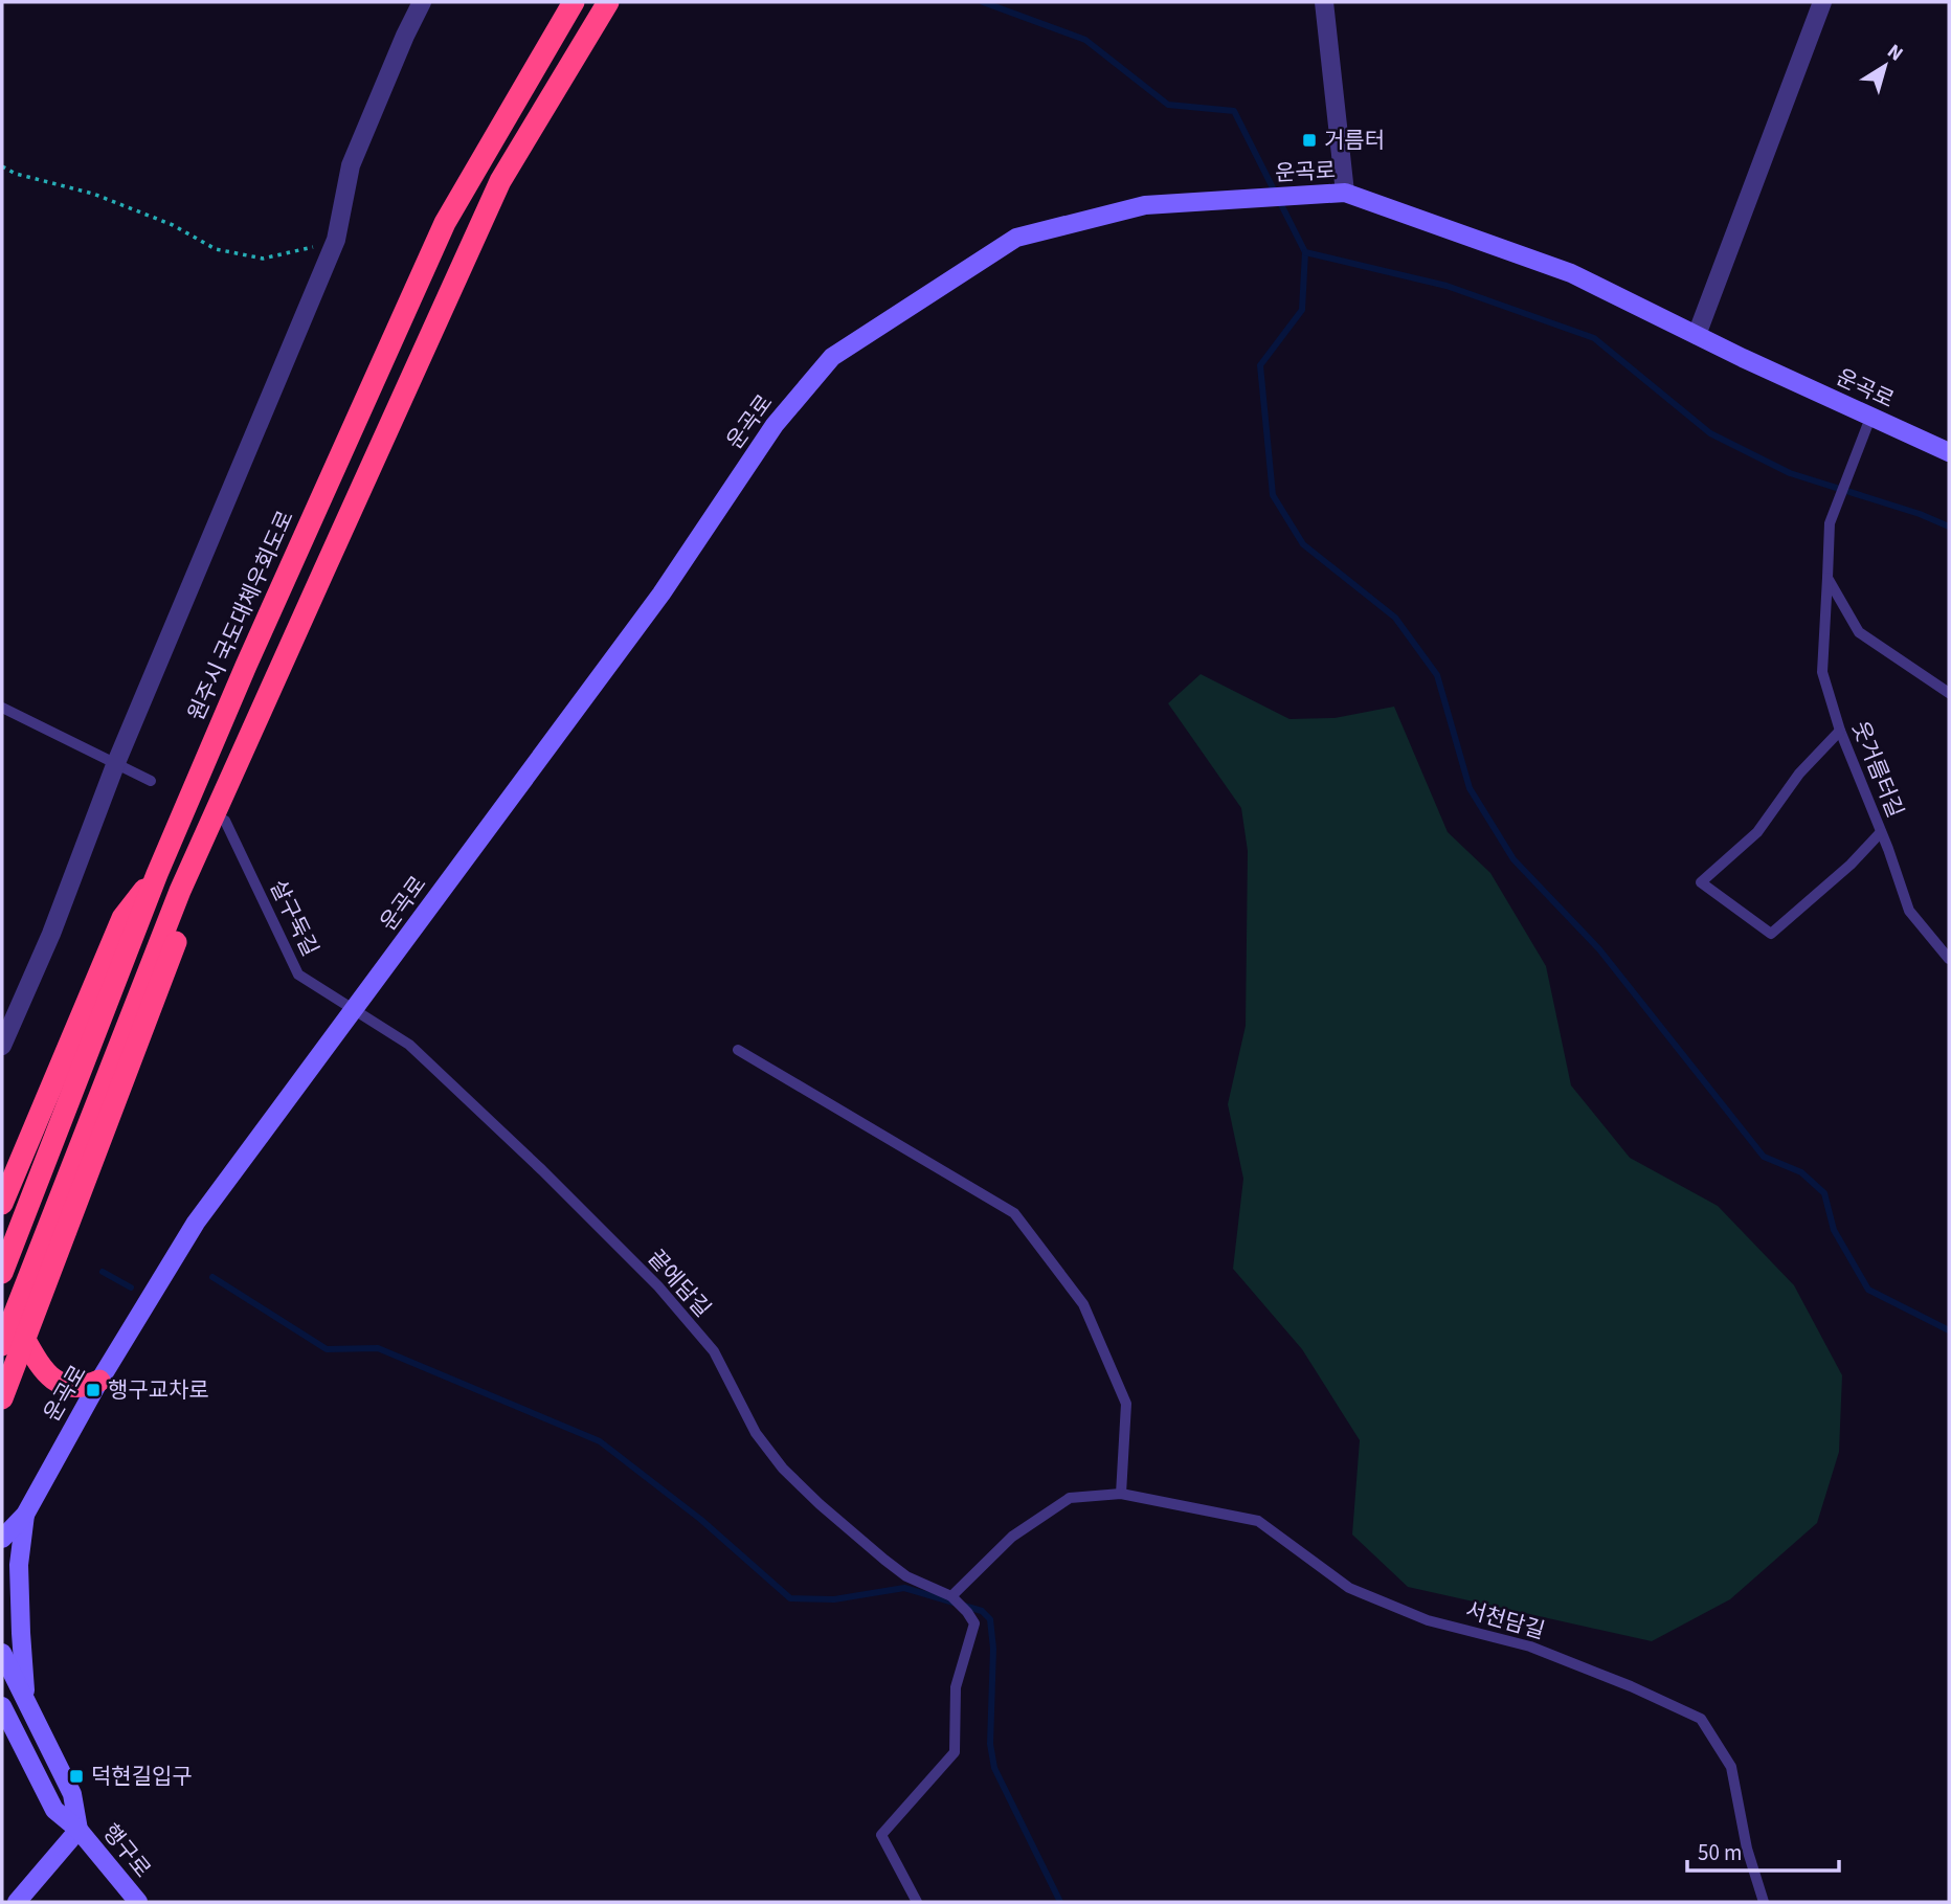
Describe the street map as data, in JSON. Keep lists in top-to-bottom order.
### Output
{
  "streets": {
    "highway": ["원주시 국도대체우회도로"],
    "street": ["운곡로", "행구로"],
    "lane": [
      "웃거름터길",
      "살구둑길",
      "끝에담길",
      "서천담길"
    ]
  },
  "crossings": [
    ["운곡로", "웃거름터길"],
    ["운곡로", "살구둑길"],
    ["운곡로", "끝에담길"],
    ["살구둑길", "끝에담길"]
  ],
  "places": {
    "transit": ["거름터", "행구교차로", "덕현길입구"]
  },
  "scale_bar": "50 m",
  "north": "top right"
}
